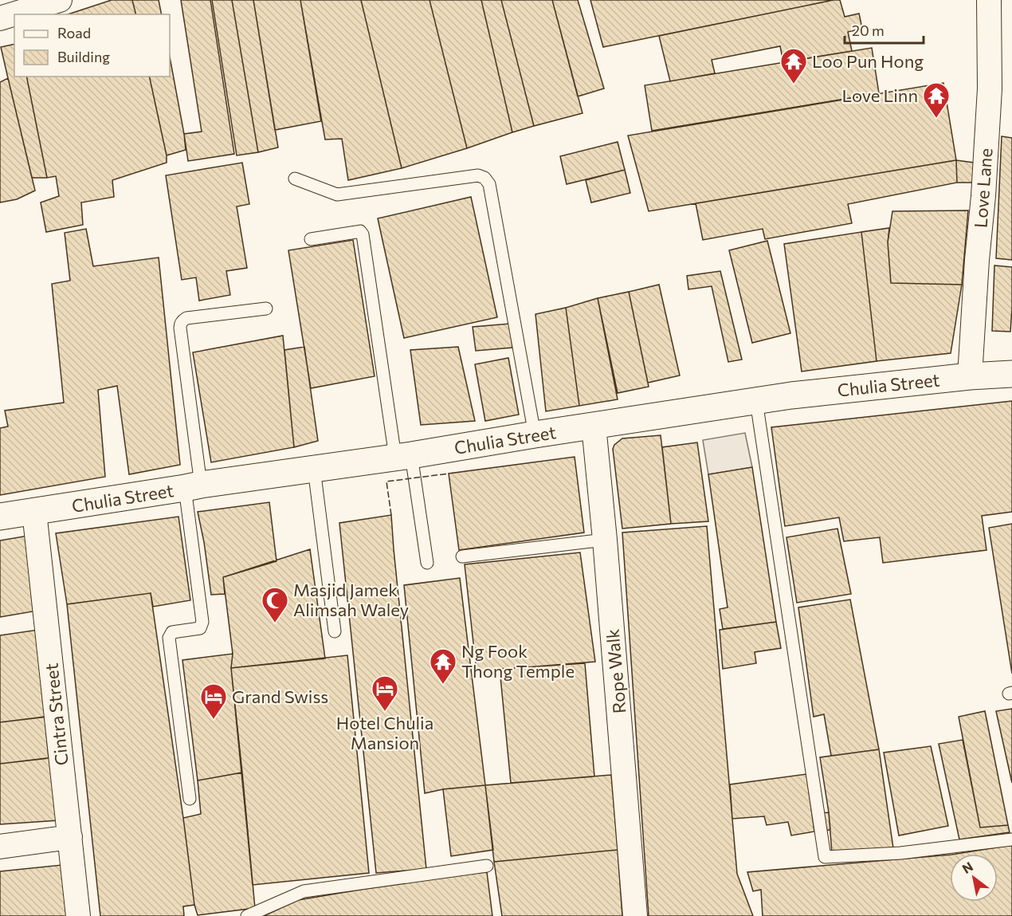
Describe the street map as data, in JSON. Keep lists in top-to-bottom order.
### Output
{
  "streets": {
    "main road": ["Chulia Street"],
    "street": ["Love Lane", "Rope Walk", "Cintra Street"]
  },
  "crossings": [
    ["Love Lane", "Chulia Street"],
    ["Chulia Street", "Rope Walk"],
    ["Chulia Street", "Cintra Street"]
  ],
  "places": {
    "temple": ["Loo Pun Hong", "Love Linn", "Ng Fook Thong Temple"],
    "mosque": ["Masjid Jamek Alimsah Waley"],
    "hotel": ["Hotel Chulia Mansion", "Grand Swiss"]
  },
  "legend": ["Road", "Building"],
  "scale_bar": "20 m",
  "north": "top left"
}
